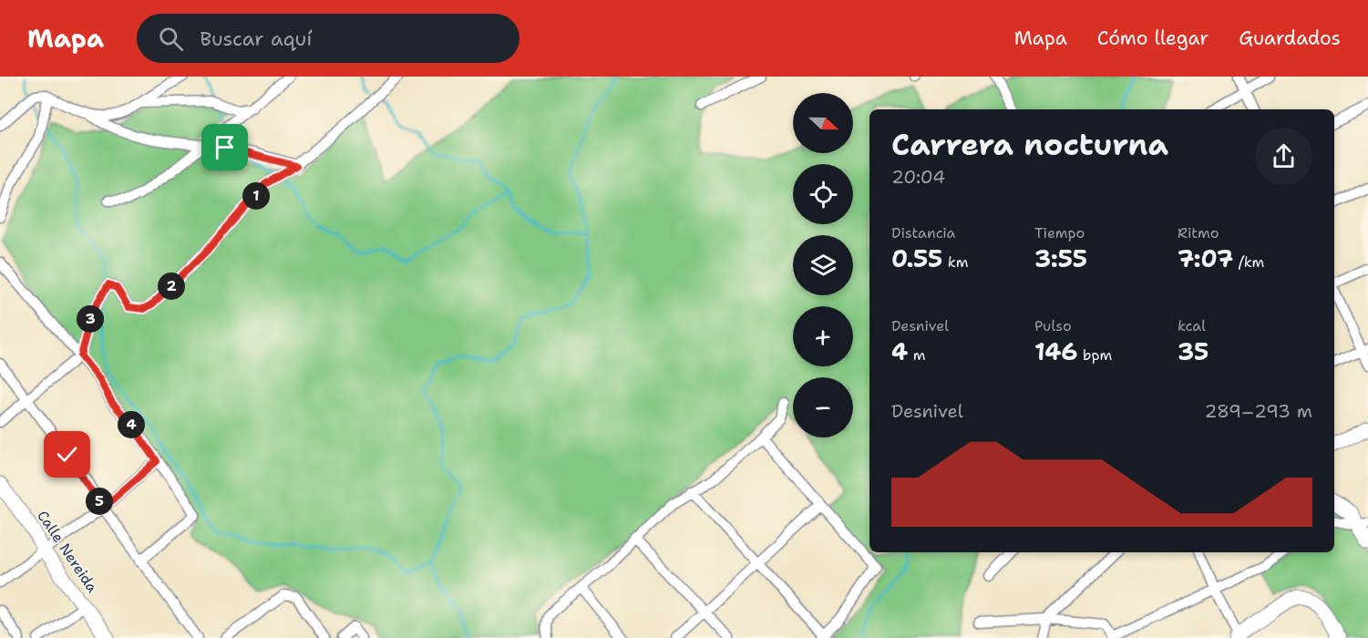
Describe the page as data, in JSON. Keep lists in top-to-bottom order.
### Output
{
  "streets": {
    "street": ["Calle Nereida"]
  },
  "north": "right",
  "page": {
    "header": "Mapa",
    "search": "Buscar aquí",
    "nav": ["Mapa", "Cómo llegar", "Guardados"],
    "map_buttons": ["+", "−"],
    "heading": ["Carrera nocturna", "20:04"],
    "pins": [
      "1",
      "2",
      "3",
      "4",
      "5"
    ],
    "stats": [
      ["Distancia", "0.55 km"],
      ["Tiempo", "3:55"],
      ["Ritmo", "7:07 /km"],
      ["Desnivel", "4 m"],
      ["Pulso", "146 bpm"],
      ["kcal", "35"]
    ],
    "chart": ["Desnivel", "289–293 m"]
  }
}
